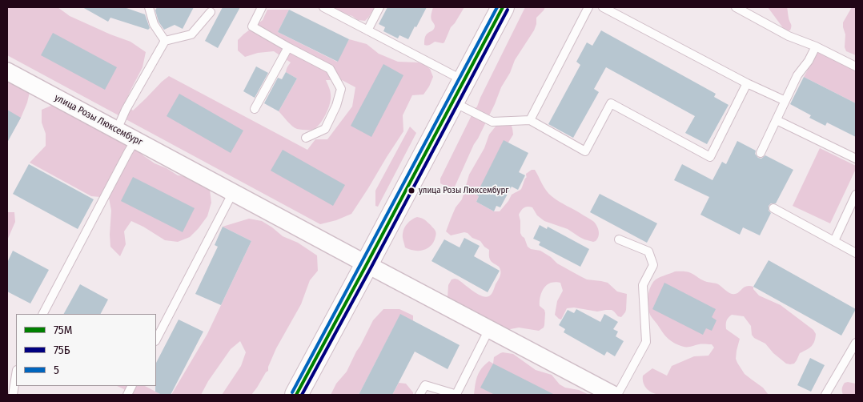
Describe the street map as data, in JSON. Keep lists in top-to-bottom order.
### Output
{
  "streets": {
    "street": ["улица Розы Люксембург"]
  },
  "places": ["улица Розы Люксембург"],
  "lines": ["transit line 75М", "transit line 5", "transit line 75Б"],
  "legend": ["75М", "75Б", "5"]
}
